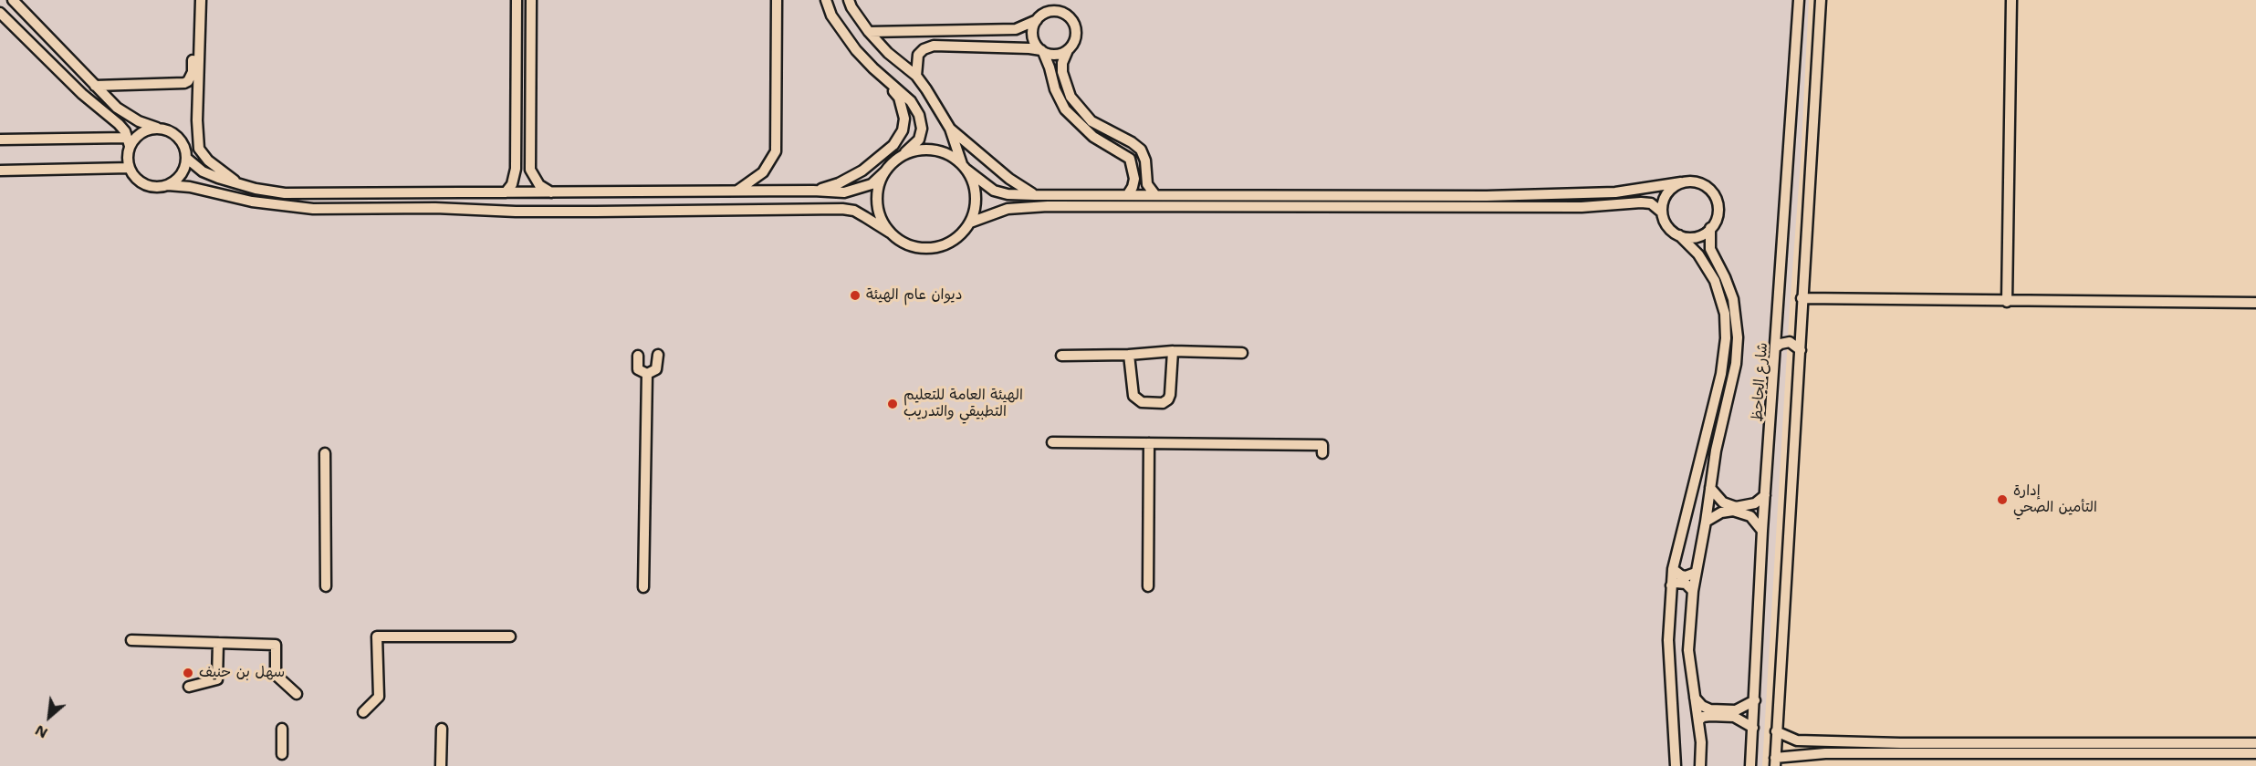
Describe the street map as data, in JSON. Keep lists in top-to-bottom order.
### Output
{
  "streets": {
    "street": ["شارع الجاحظ"]
  },
  "places": [
    "ديوان عام الهيئة",
    "الهيئة العامة للتعليم التطبيقي والتدريب",
    "إدارة التأمين الصحي",
    "سهل بن حنيف"
  ],
  "north": "bottom left"
}
